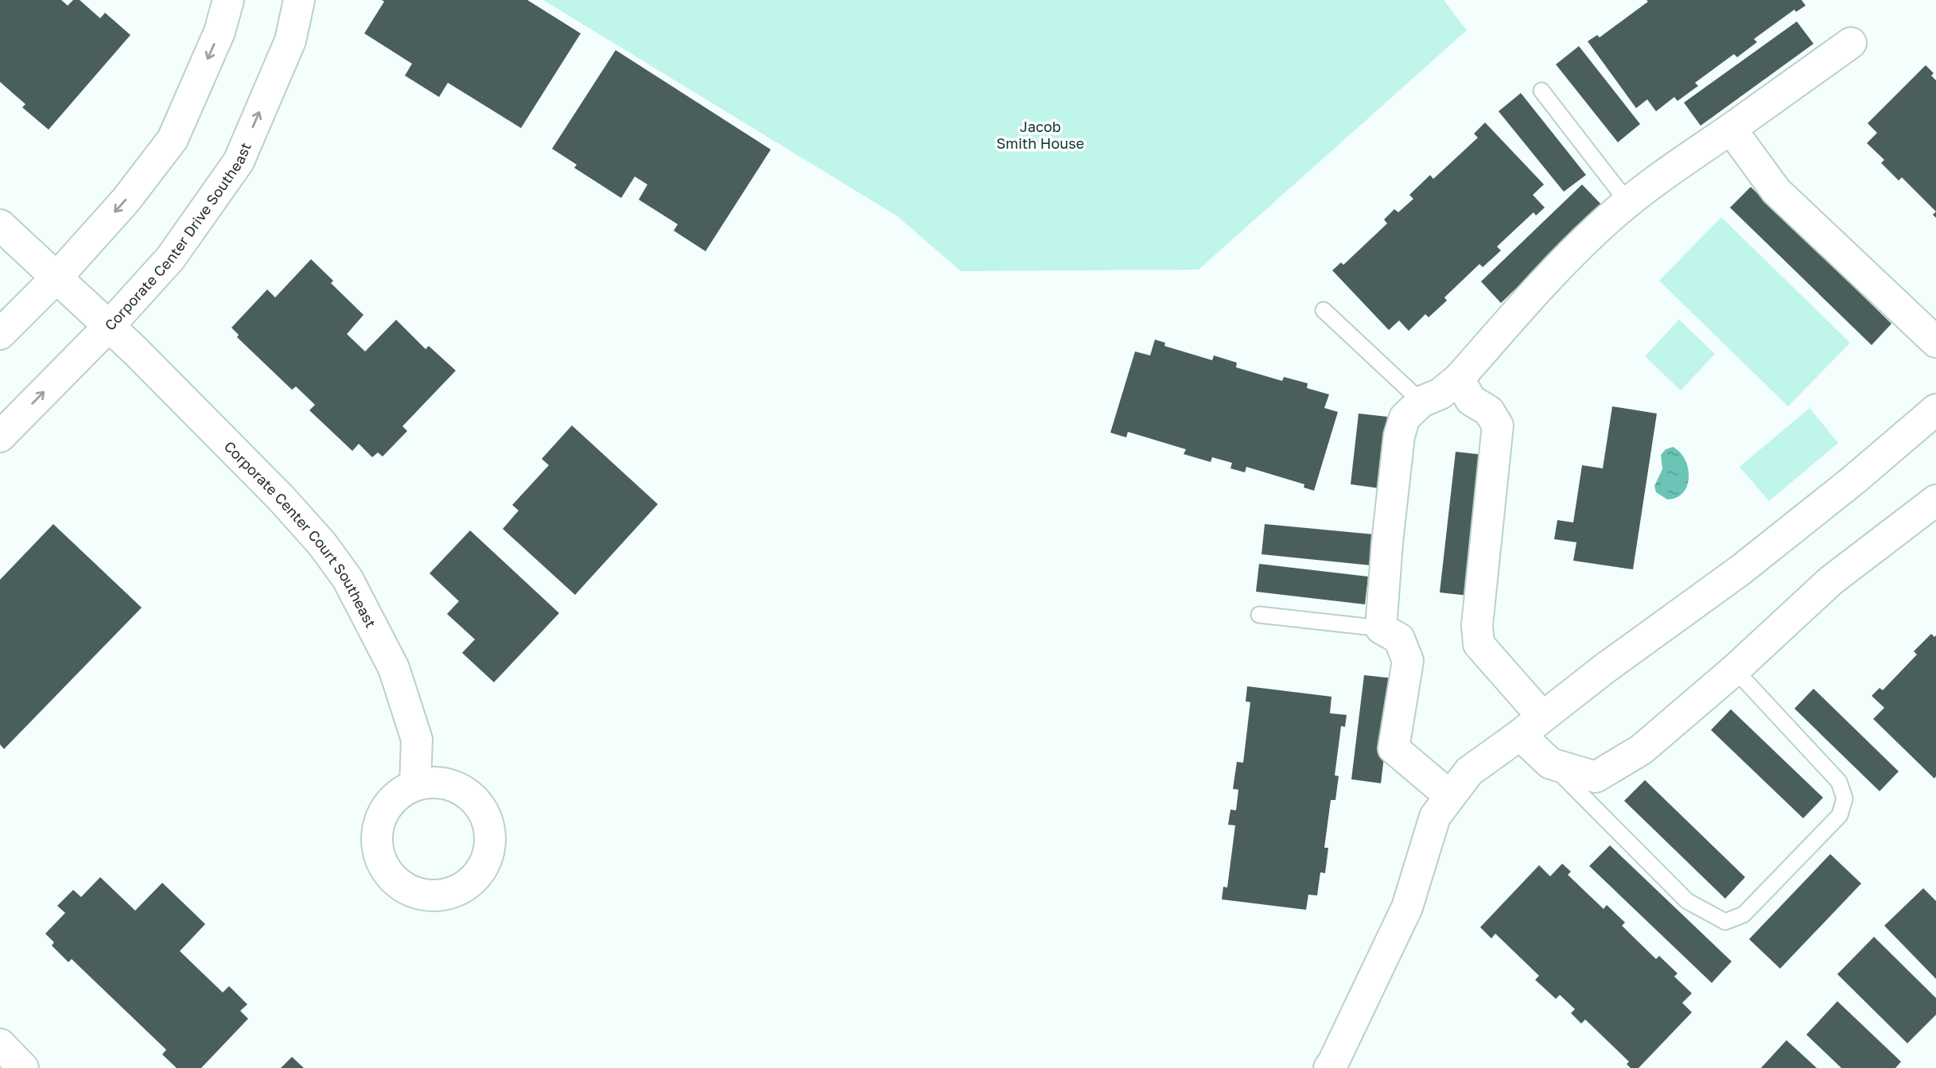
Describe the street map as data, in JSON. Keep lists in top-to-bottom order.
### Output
{
  "streets": {
    "street": ["Corporate Center Drive Southeast", "Corporate Center Court Southeast"]
  },
  "crossings": [
    ["Corporate Center Drive Southeast", "Corporate Center Court Southeast"]
  ],
  "parks": ["Jacob Smith House"]
}
